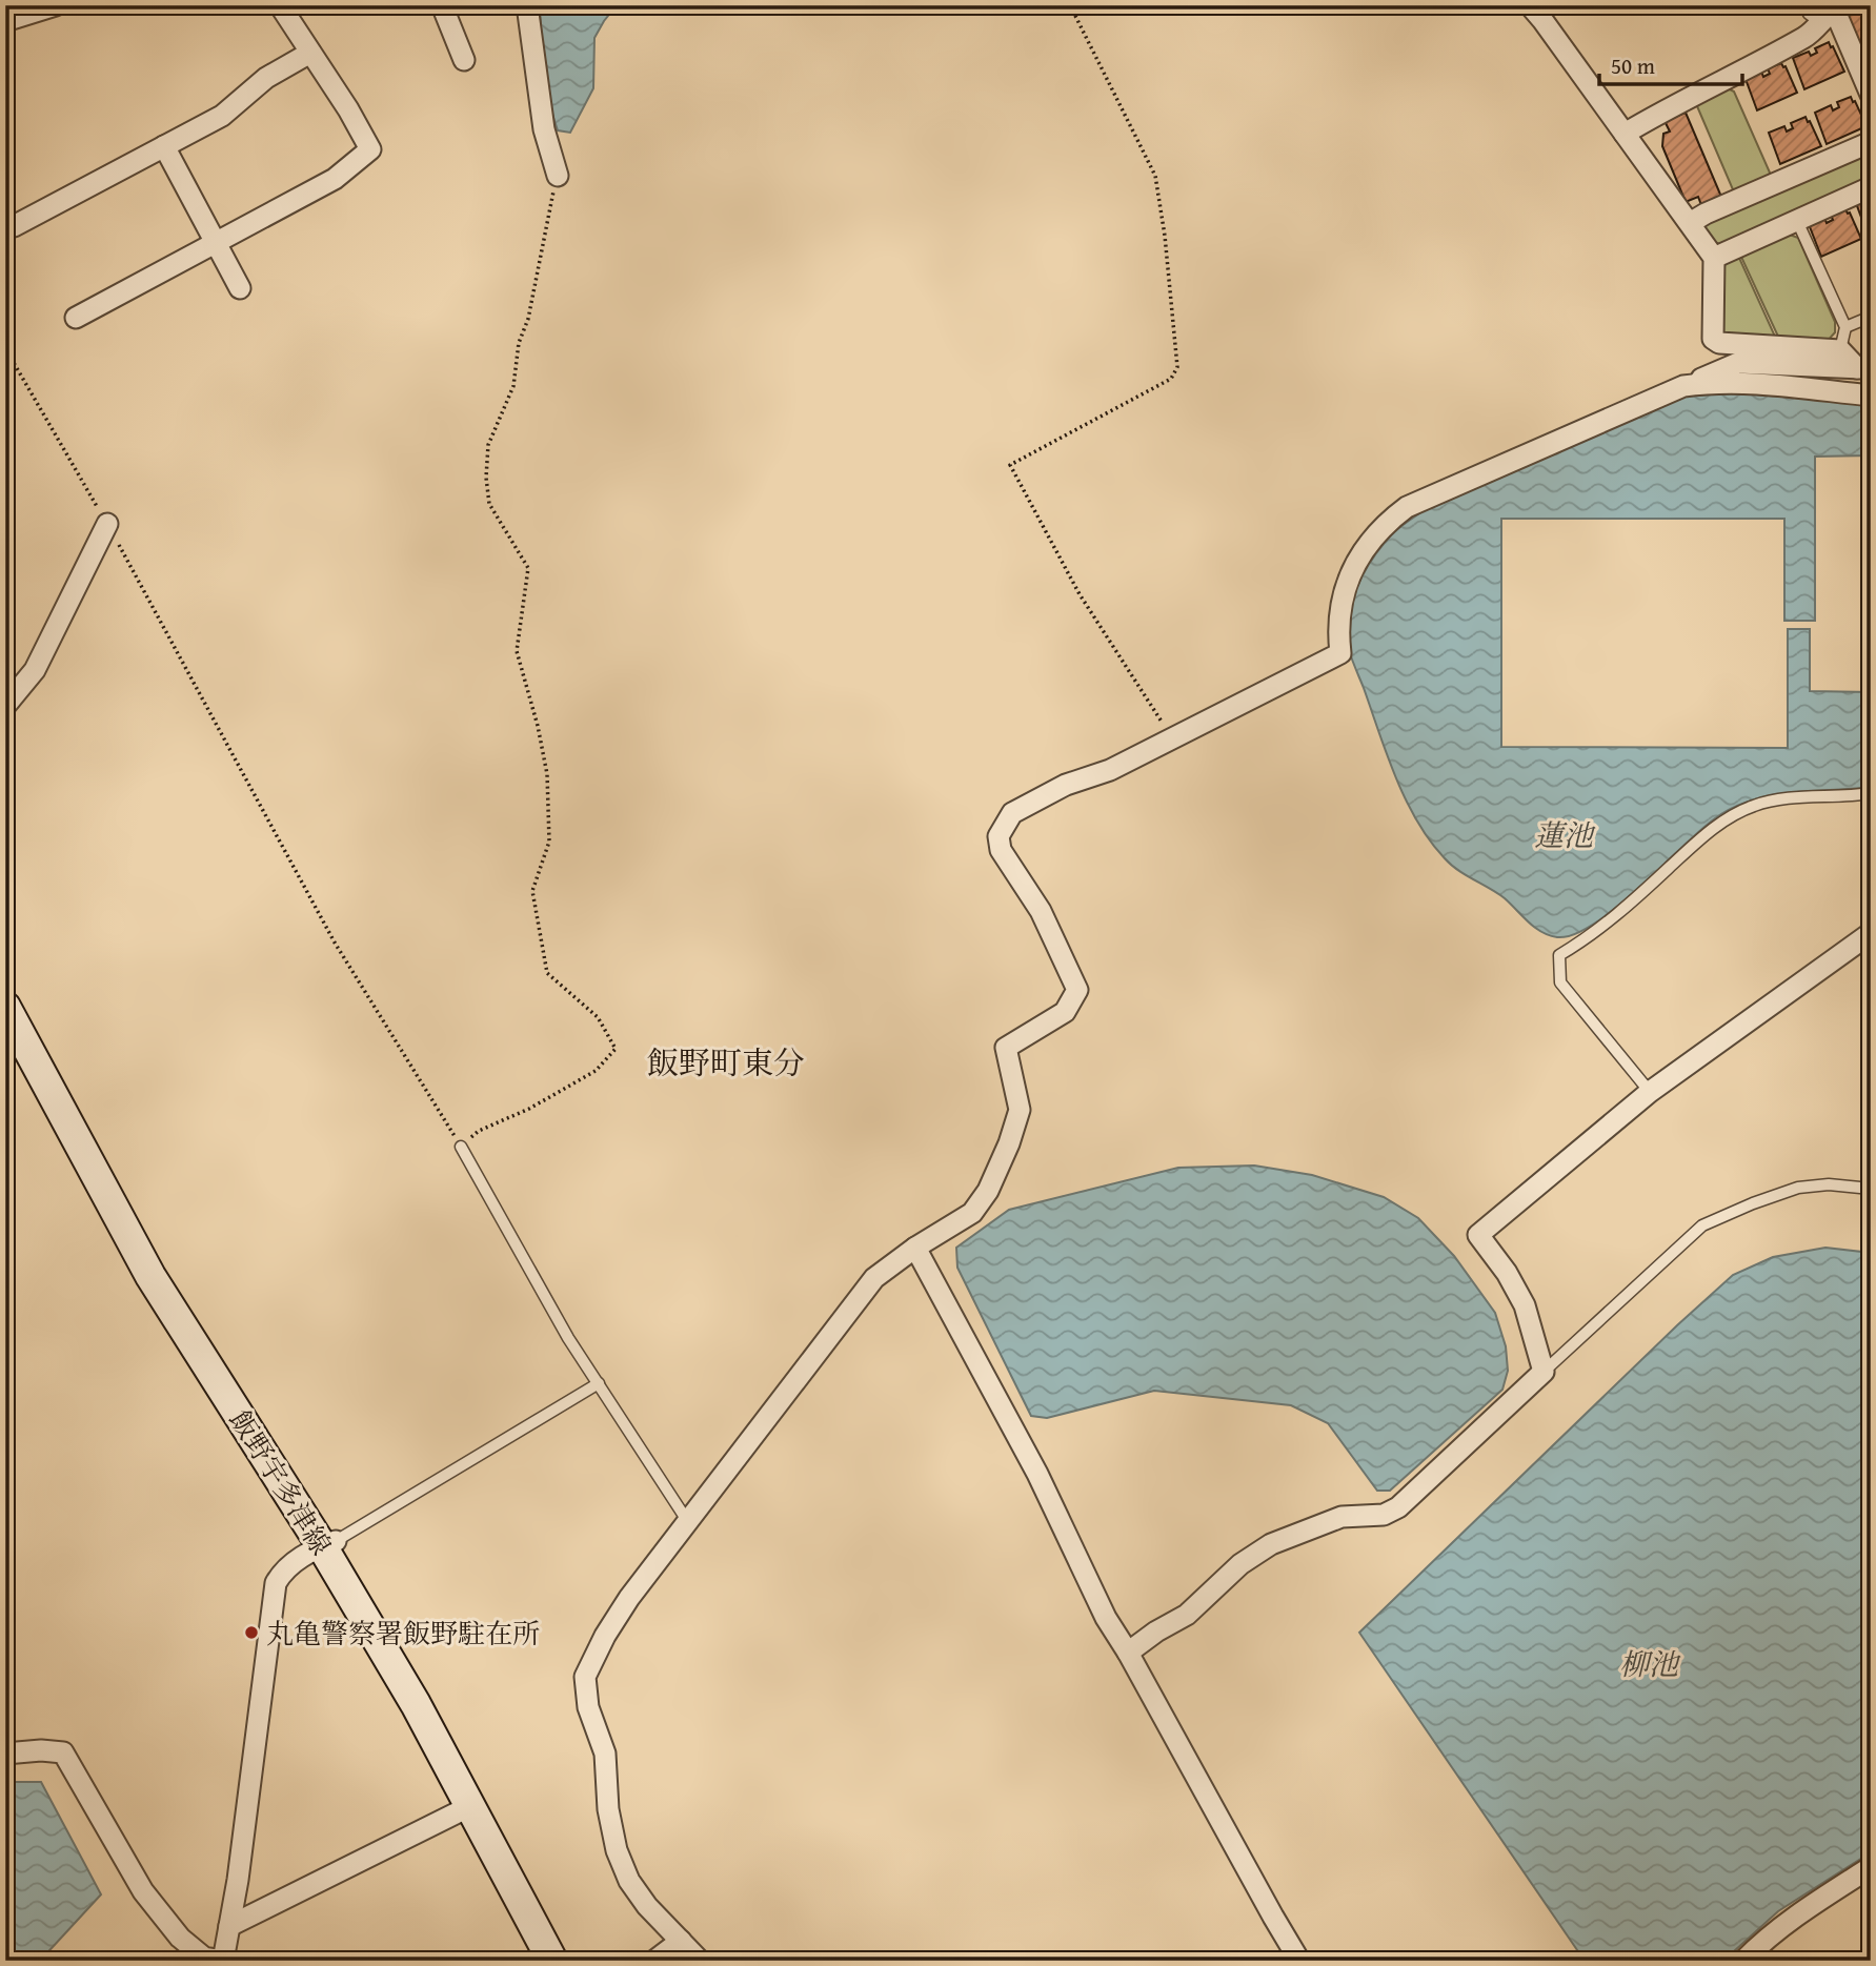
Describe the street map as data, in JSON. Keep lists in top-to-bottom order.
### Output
{
  "streets": {
    "main road": ["飯野宇多津線"]
  },
  "districts": ["飯野町東分"],
  "water": ["蓮池", "柳池"],
  "places": ["丸亀警察署飯野駐在所"],
  "scale_bar": "50 m"
}
